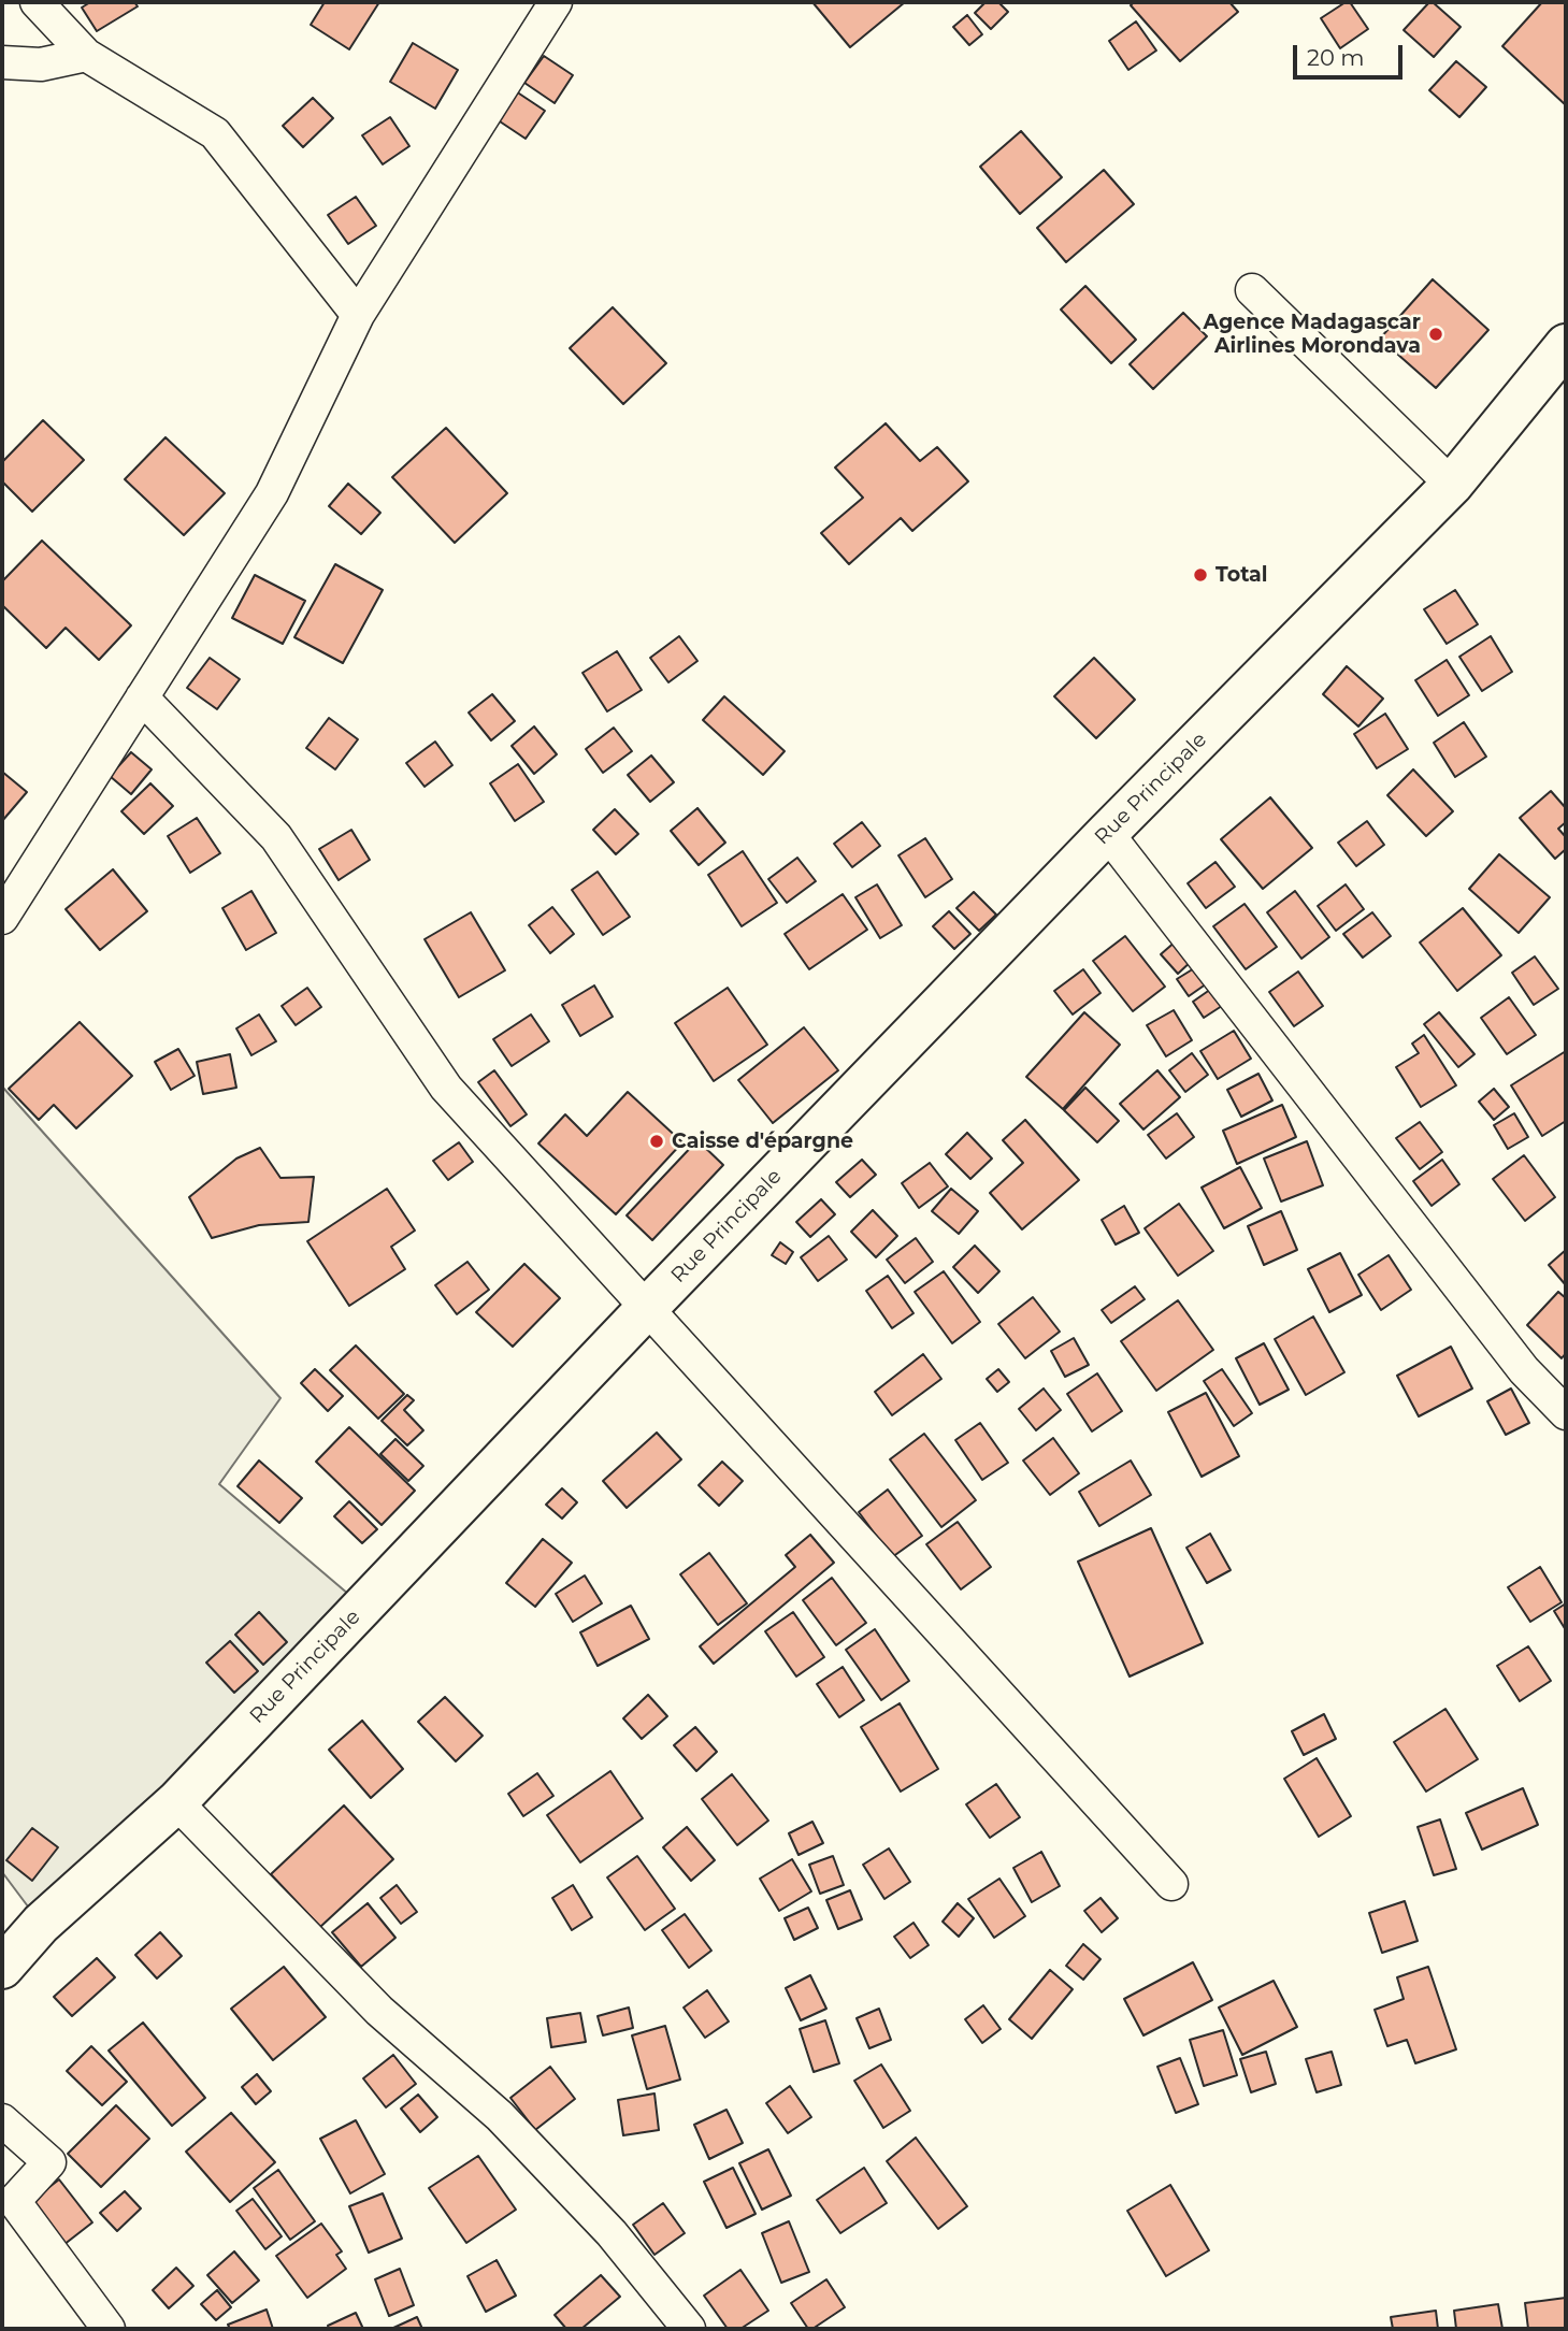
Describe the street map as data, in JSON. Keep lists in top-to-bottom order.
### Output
{
  "streets": {
    "main road": ["Rue Principale"]
  },
  "places": ["Agence Madagascar Airlines Morondava", "Total", "Caisse d'épargne"],
  "scale_bar": "20 m"
}
